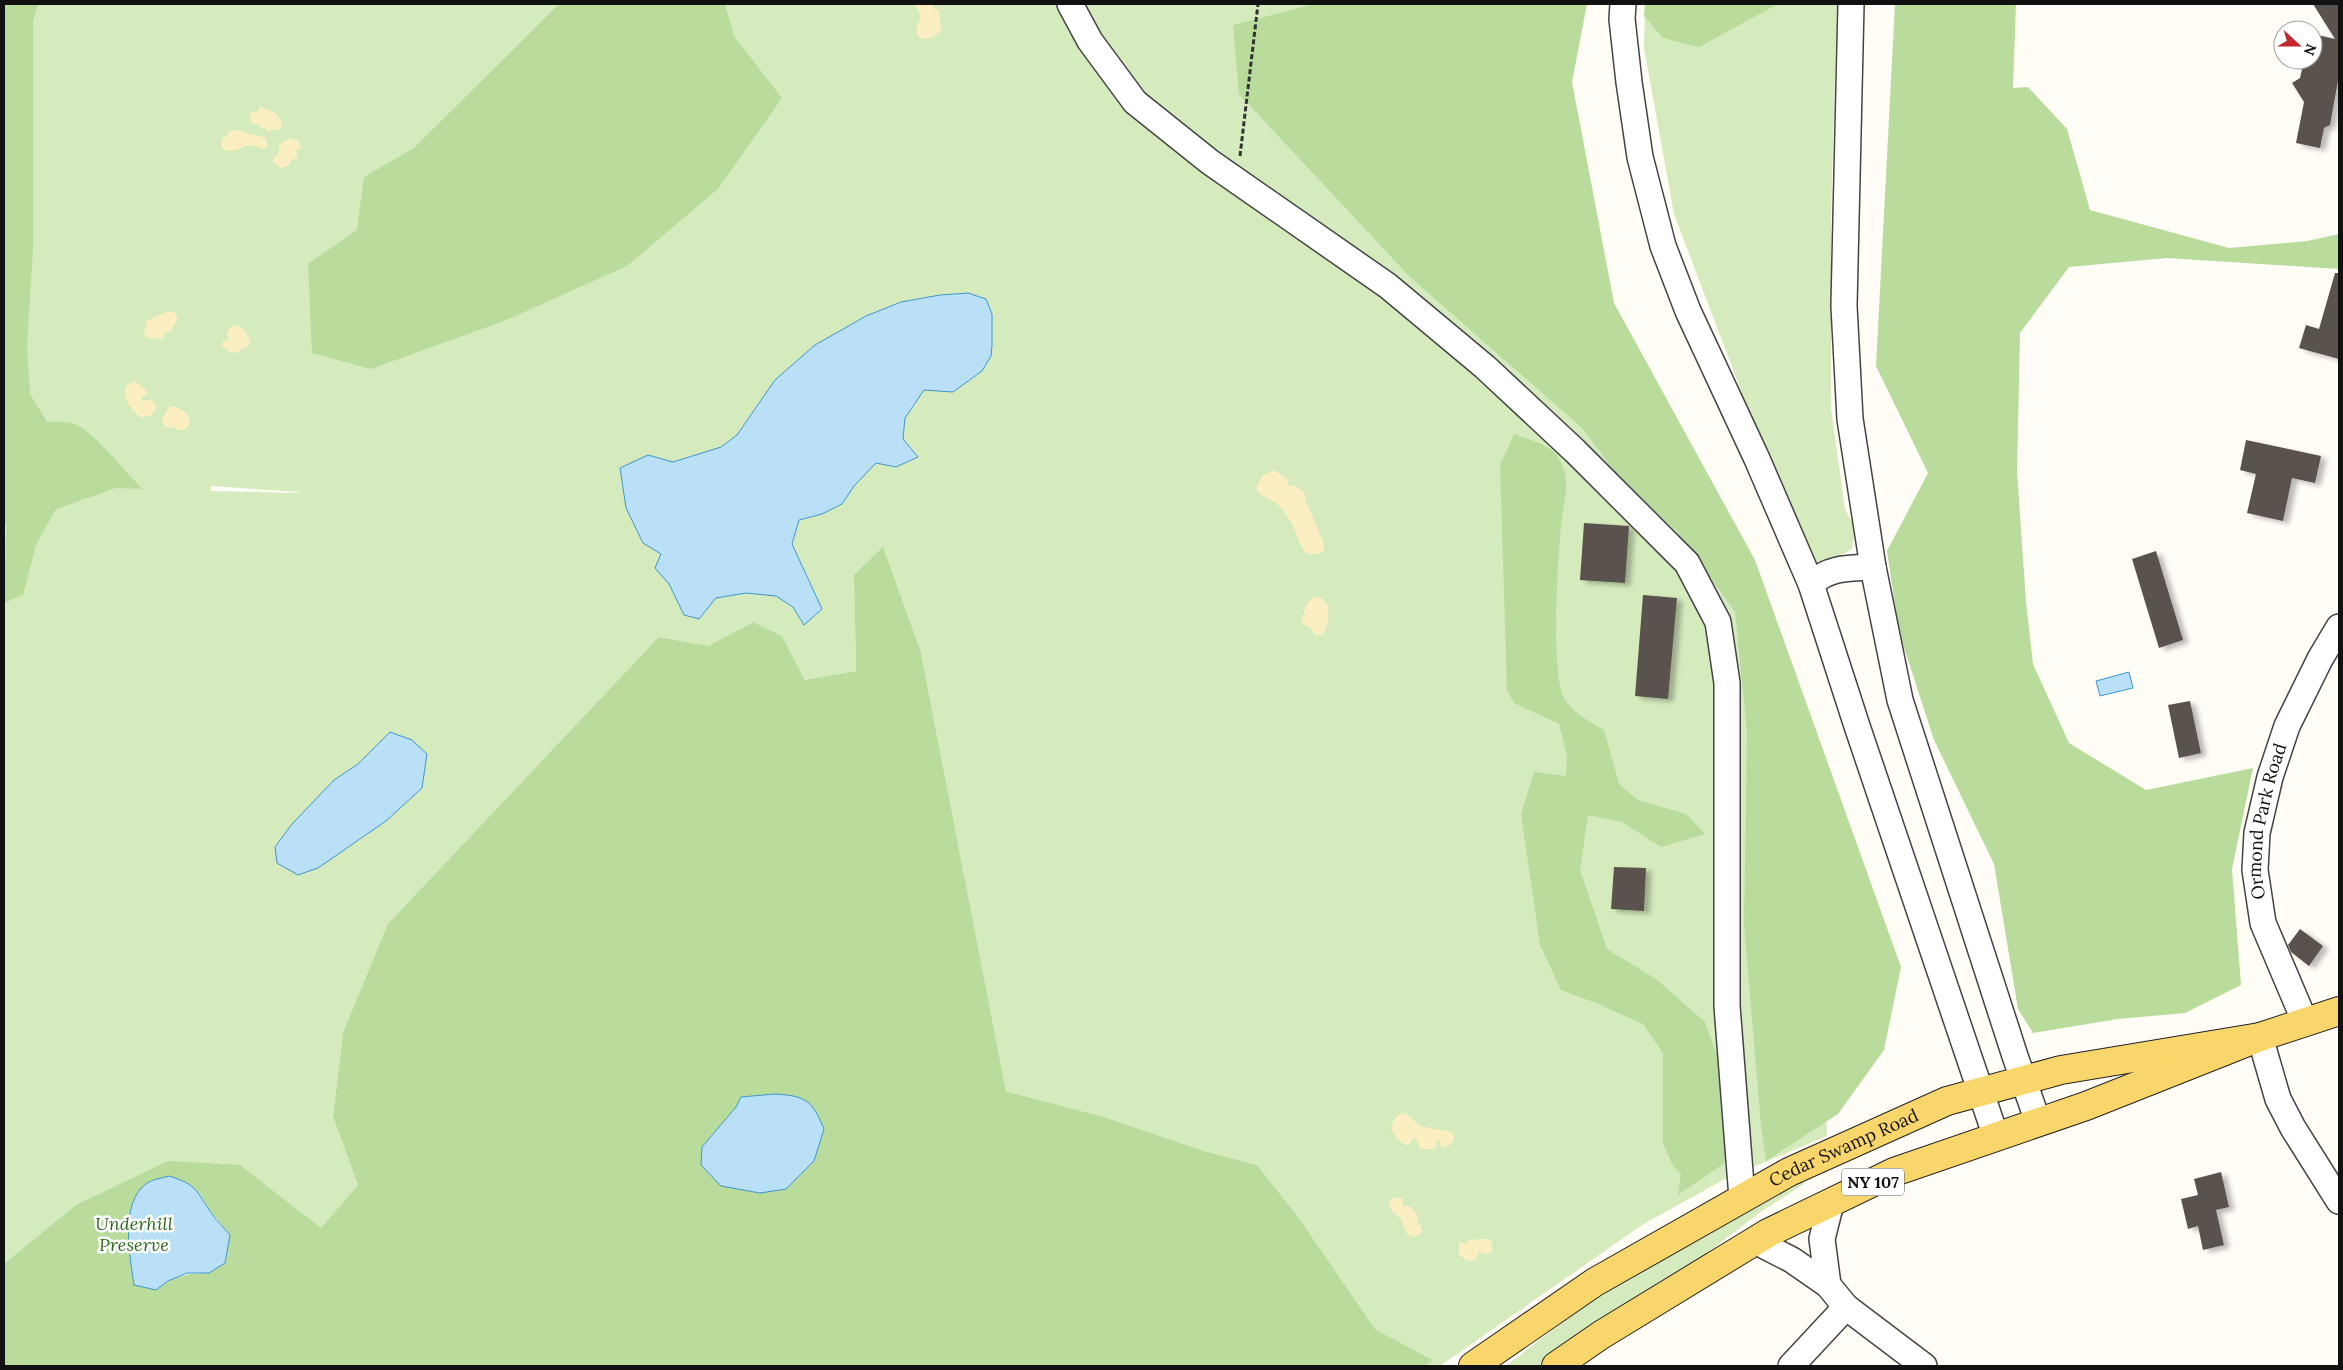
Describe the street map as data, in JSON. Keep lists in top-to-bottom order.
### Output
{
  "streets": {
    "main road": ["Cedar Swamp Road", "NY 107"],
    "street": ["Ormond Park Road"]
  },
  "crossings": [
    ["Ormond Park Road", "Cedar Swamp Road"]
  ],
  "parks": ["Underhill Preserve"],
  "north": "right"
}
